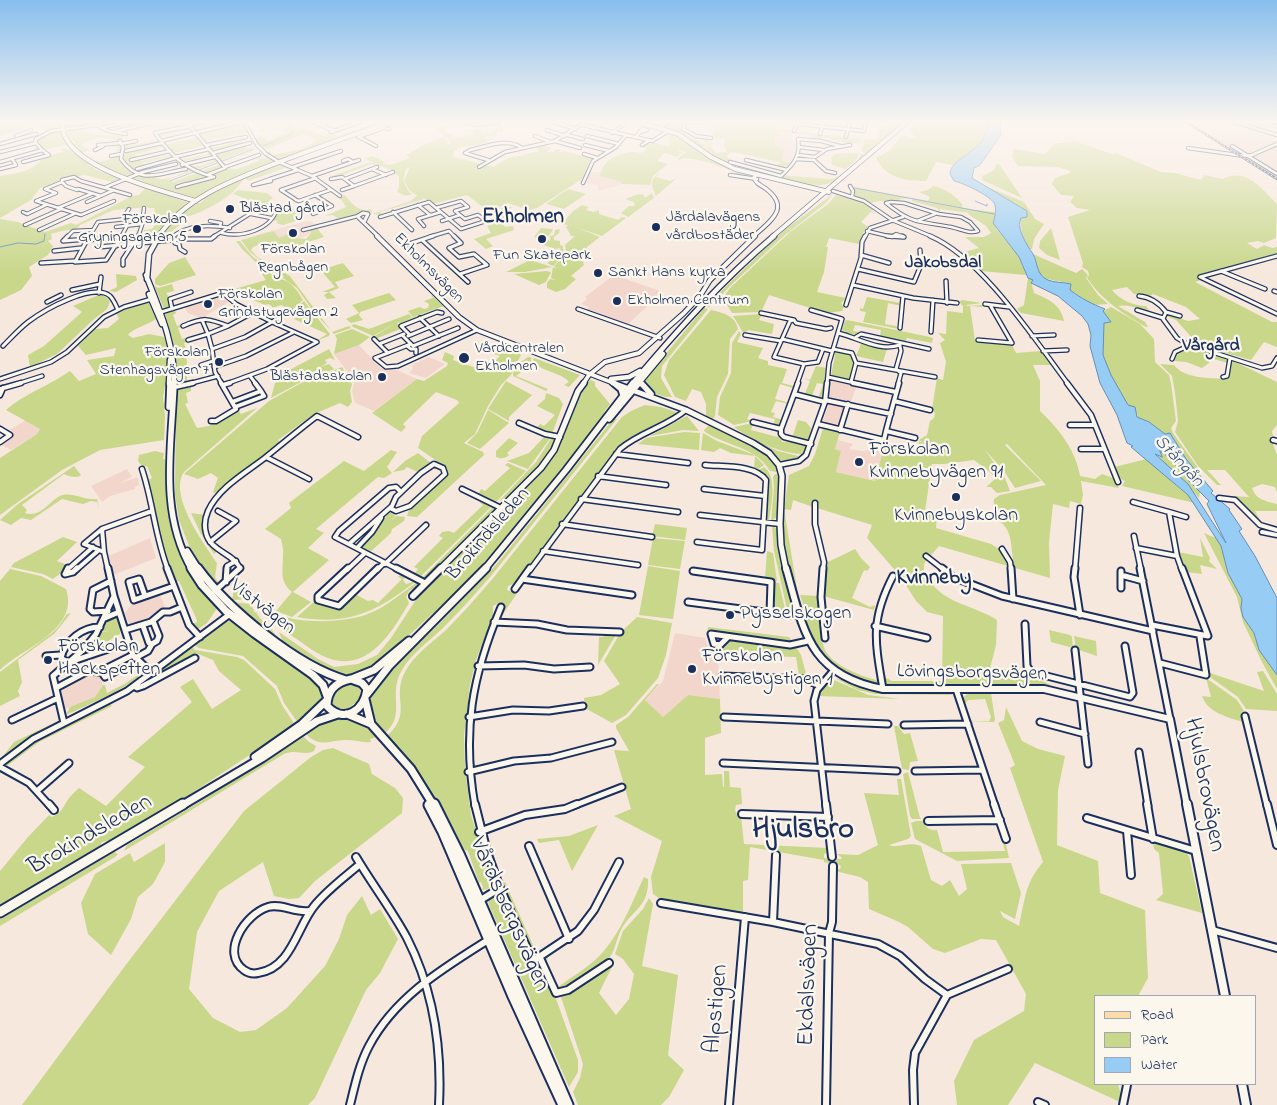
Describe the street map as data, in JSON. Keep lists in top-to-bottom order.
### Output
{
  "streets": {
    "main road": ["Brokindsleden", "Vistvägen", "Vårdsbergsvägen"],
    "street": [
      "Ekholmsvägen",
      "Lövingsborgsvägen",
      "Hjulsbrovägen",
      "Ekdalsvägen",
      "Alpstigen"
    ]
  },
  "crossings": [
    ["Ekholmsvägen", "Brokindsleden"],
    ["Ekholmsvägen", "Lövingsborgsvägen"],
    ["Brokindsleden", "Vistvägen"],
    ["Brokindsleden", "Vårdsbergsvägen"],
    ["Vistvägen", "Vårdsbergsvägen"],
    ["Lövingsborgsvägen", "Hjulsbrovägen"]
  ],
  "districts": [
    "Ekholmen",
    "Jakobsdal",
    "Vårgård",
    "Kvinneby",
    "Hjulsbro"
  ],
  "water": ["Stångån"],
  "places": [
    "Blästad gård",
    "Järdalavägens vårdbostäder",
    "Förskolan Gryningsgatan 5",
    "Förskolan Regnbågen",
    "Fun Skatepark",
    "Sankt Hans kyrka",
    "Ekholmen Centrum",
    "Förskolan Grindstugevägen 2",
    "Vårdcentralen Ekholmen",
    "Förskolan Stenhagsvägen 7",
    "Blästadsskolan",
    "Förskolan Kvinnebyvägen 91",
    "Kvinnebyskolan",
    "Pysselskogen",
    "Förskolan Hackspetten",
    "Förskolan Kvinnebystigen 1"
  ],
  "legend": ["Road", "Park", "Water"]
}
